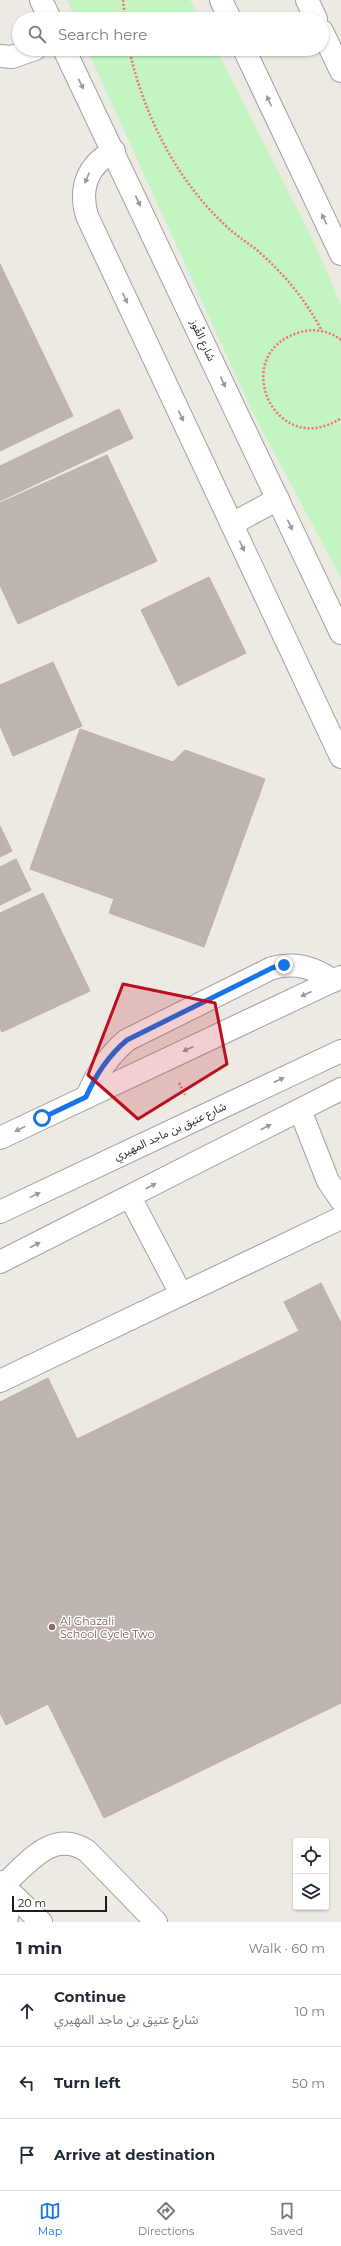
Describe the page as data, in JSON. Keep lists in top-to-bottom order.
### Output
{
  "streets": {
    "street": ["شارع القُوز", "شارع عتيق بن ماجد المهيري"]
  },
  "places": ["Al Ghazali School Cycle Two"],
  "scale_bar": "20 m",
  "page": {
    "search": "Search here",
    "scale": "20 m",
    "heading": ["1 min", "Walk · 60 m"],
    "list": [
      ["Continue", "شارع عتيق بن ماجد المهيري", "10 m"],
      ["Turn left", "50 m"],
      "Arrive at destination"
    ],
    "nav": ["Map", "Directions", "Saved"]
  }
}
